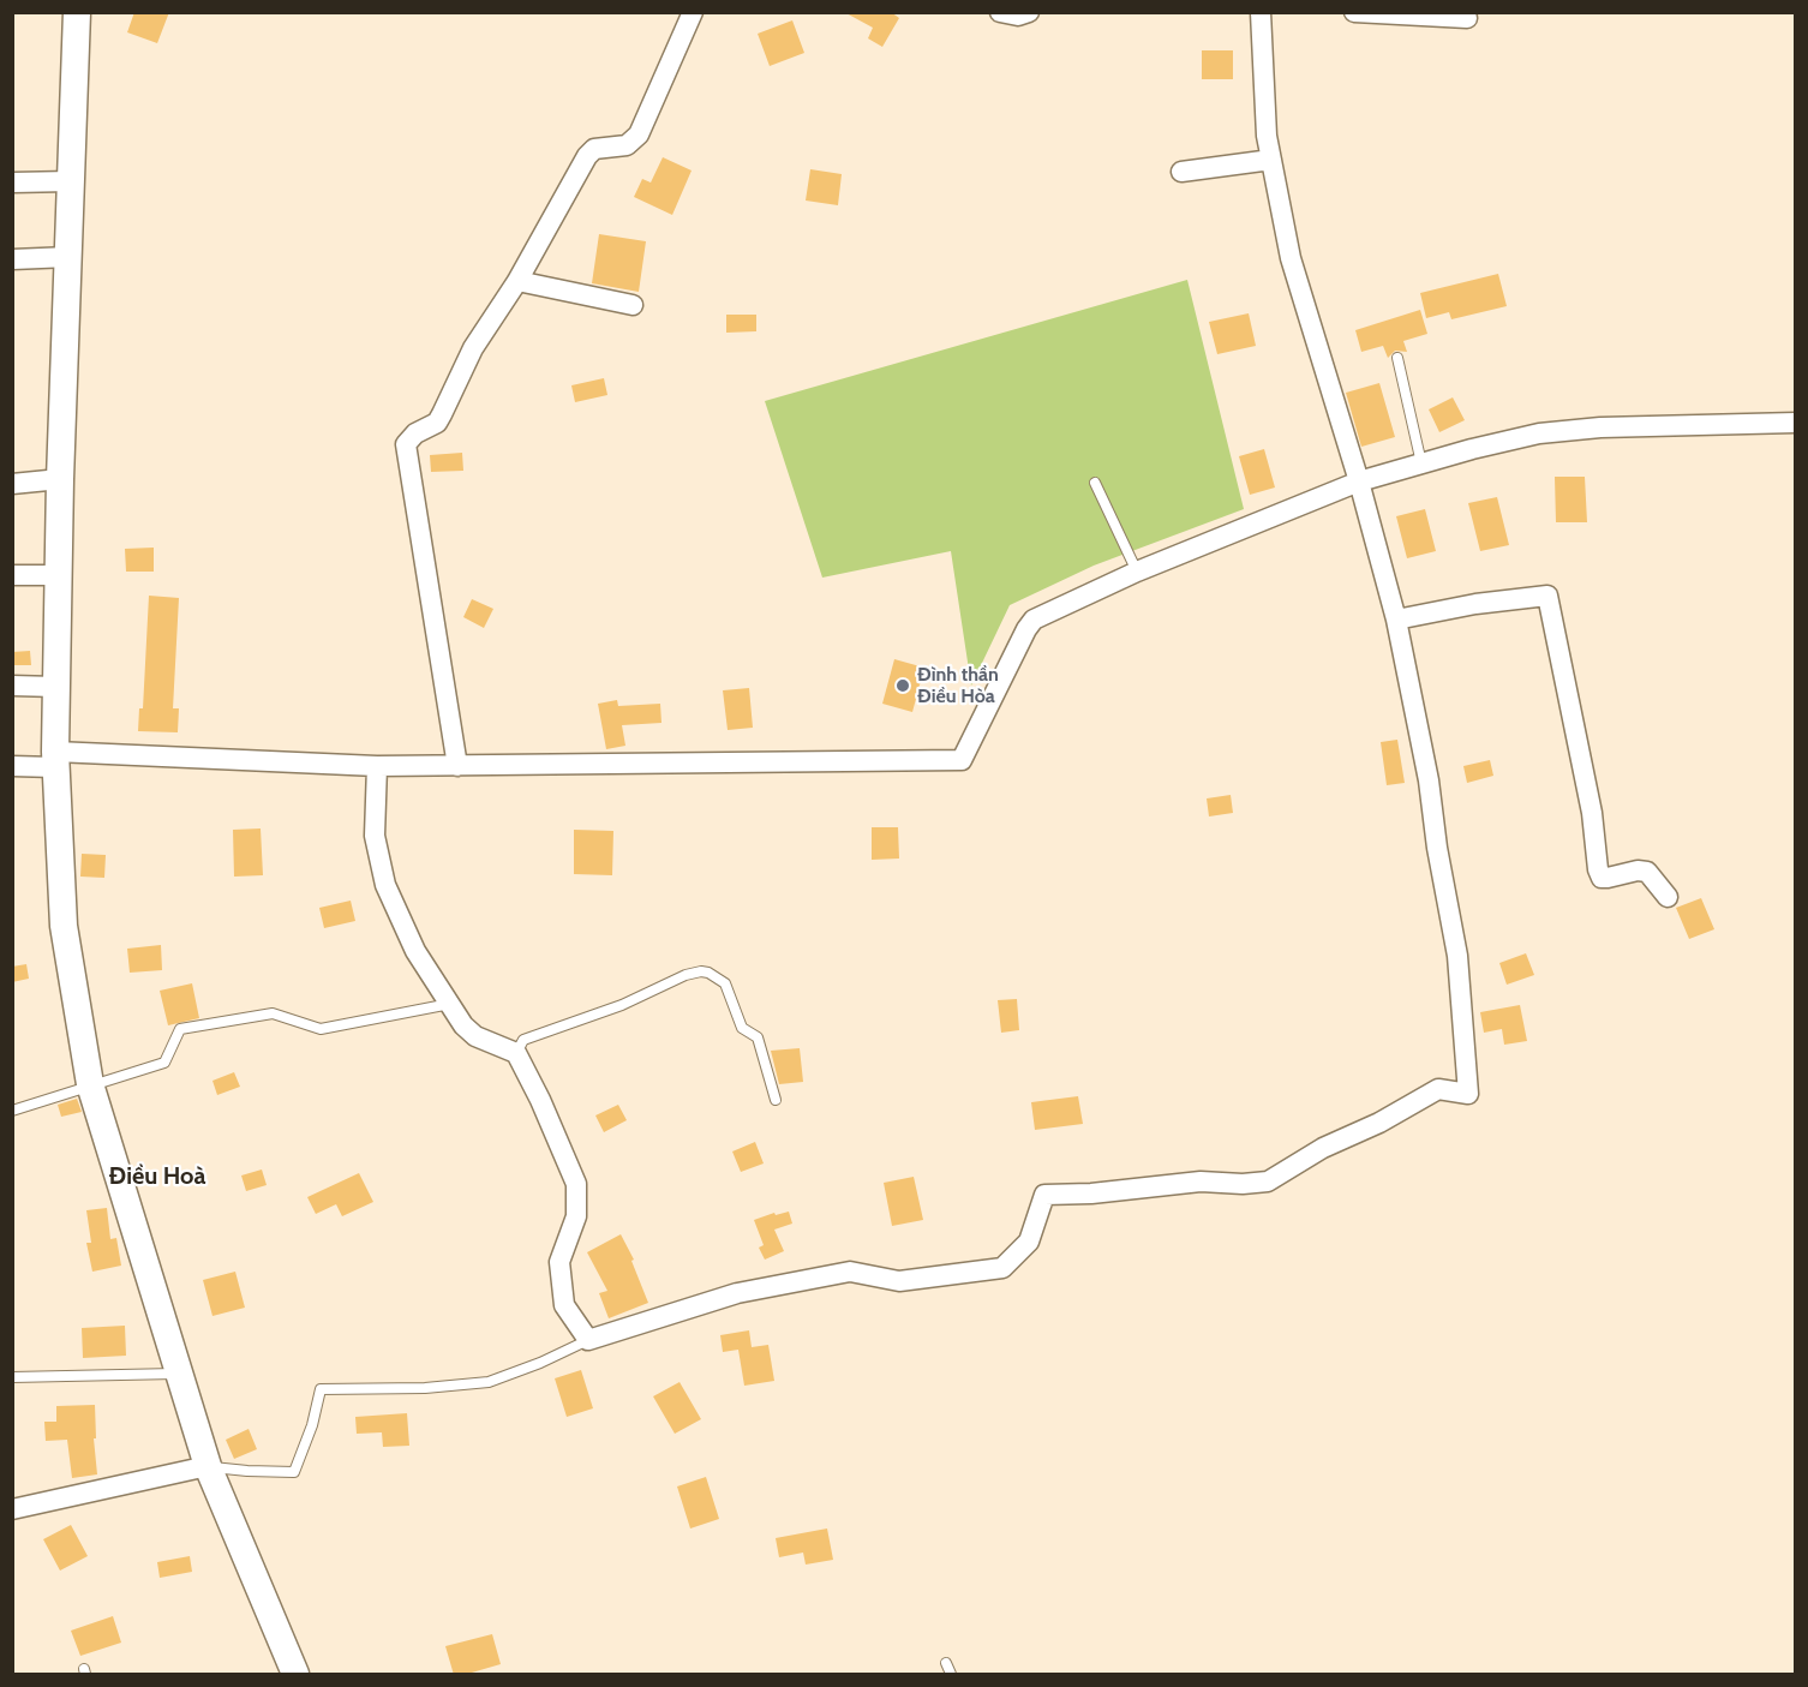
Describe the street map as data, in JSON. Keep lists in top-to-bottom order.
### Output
{
  "districts": ["Điều Hoà"],
  "places": ["Đình thần Điều Hòa"]
}
